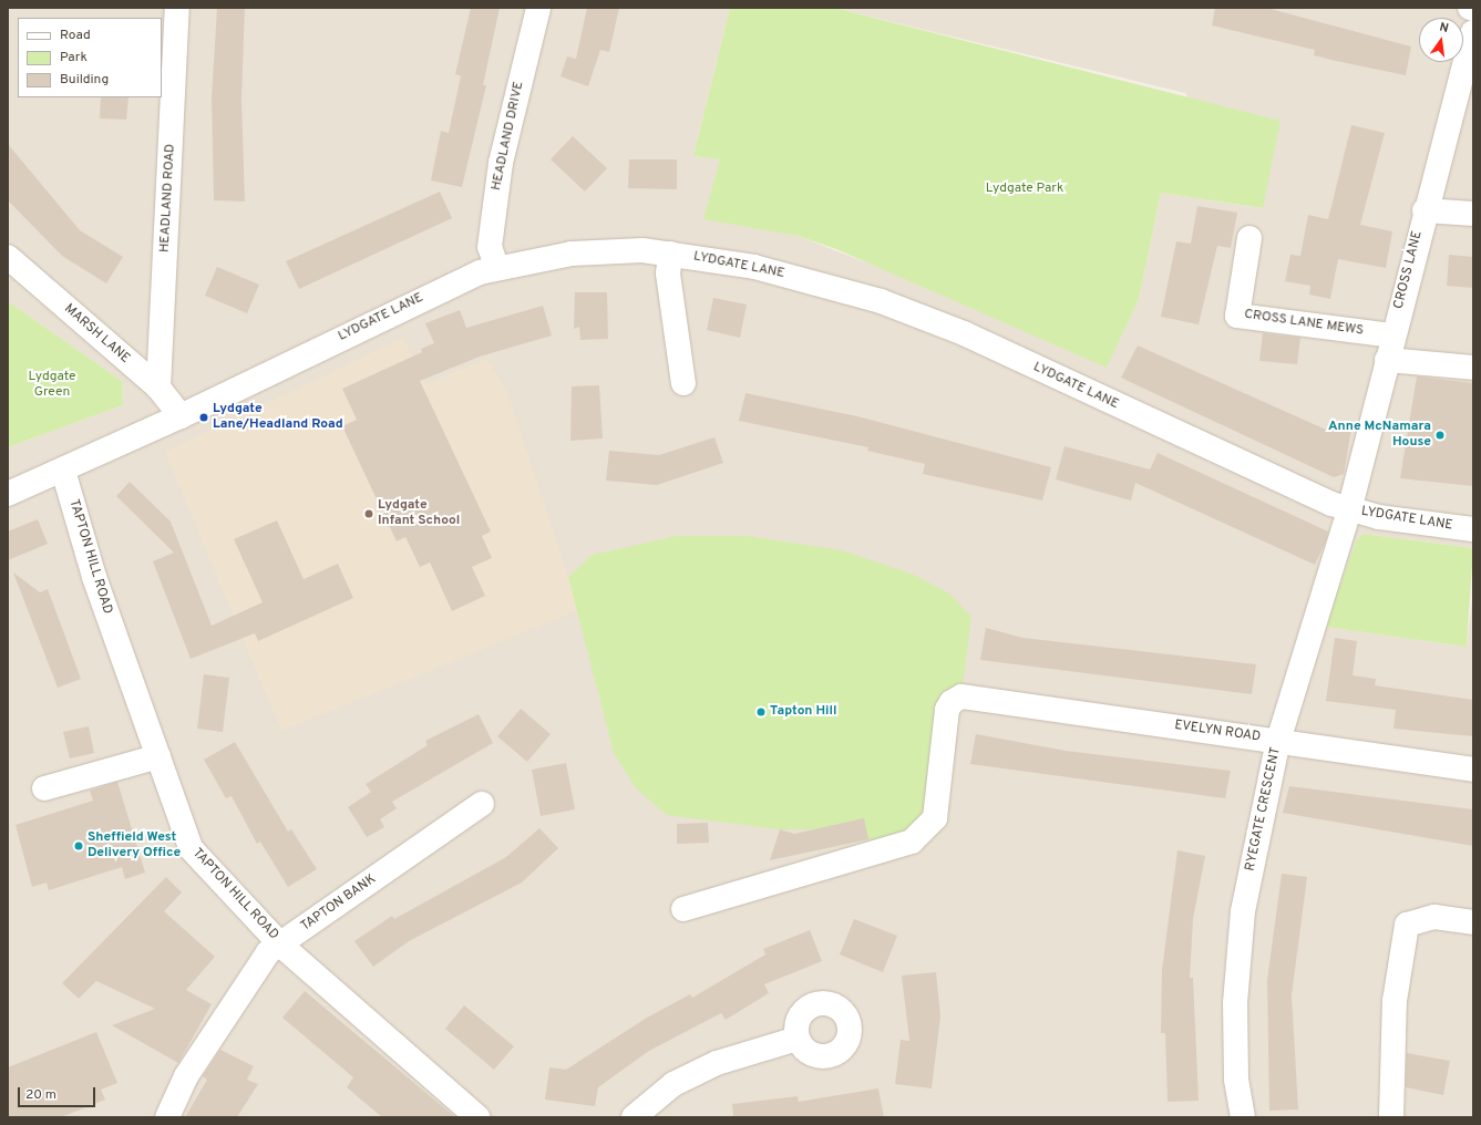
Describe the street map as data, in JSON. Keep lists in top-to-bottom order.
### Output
{
  "streets": {
    "street": [
      "HEADLAND DRIVE",
      "HEADLAND ROAD",
      "LYDGATE LANE",
      "CROSS LANE",
      "CROSS LANE MEWS",
      "MARSH LANE",
      "TAPTON HILL ROAD",
      "EVELYN ROAD",
      "RYEGATE CRESCENT",
      "TAPTON BANK"
    ]
  },
  "crossings": [
    ["HEADLAND DRIVE", "LYDGATE LANE"],
    ["HEADLAND ROAD", "MARSH LANE"],
    ["LYDGATE LANE", "CROSS LANE"],
    ["LYDGATE LANE", "MARSH LANE"],
    ["LYDGATE LANE", "TAPTON HILL ROAD"],
    ["LYDGATE LANE", "RYEGATE CRESCENT"],
    ["CROSS LANE", "CROSS LANE MEWS"],
    ["CROSS LANE", "RYEGATE CRESCENT"],
    ["TAPTON HILL ROAD", "TAPTON BANK"],
    ["EVELYN ROAD", "RYEGATE CRESCENT"]
  ],
  "parks": ["Lydgate Park", "Lydgate Green"],
  "places": [
    "Lydgate Lane/Headland Road",
    "Anne McNamara House",
    "Lydgate Infant School",
    "Tapton Hill",
    "Sheffield West Delivery Office"
  ],
  "legend": ["Road", "Park", "Building"],
  "scale_bar": "20 m",
  "north": "top"
}
